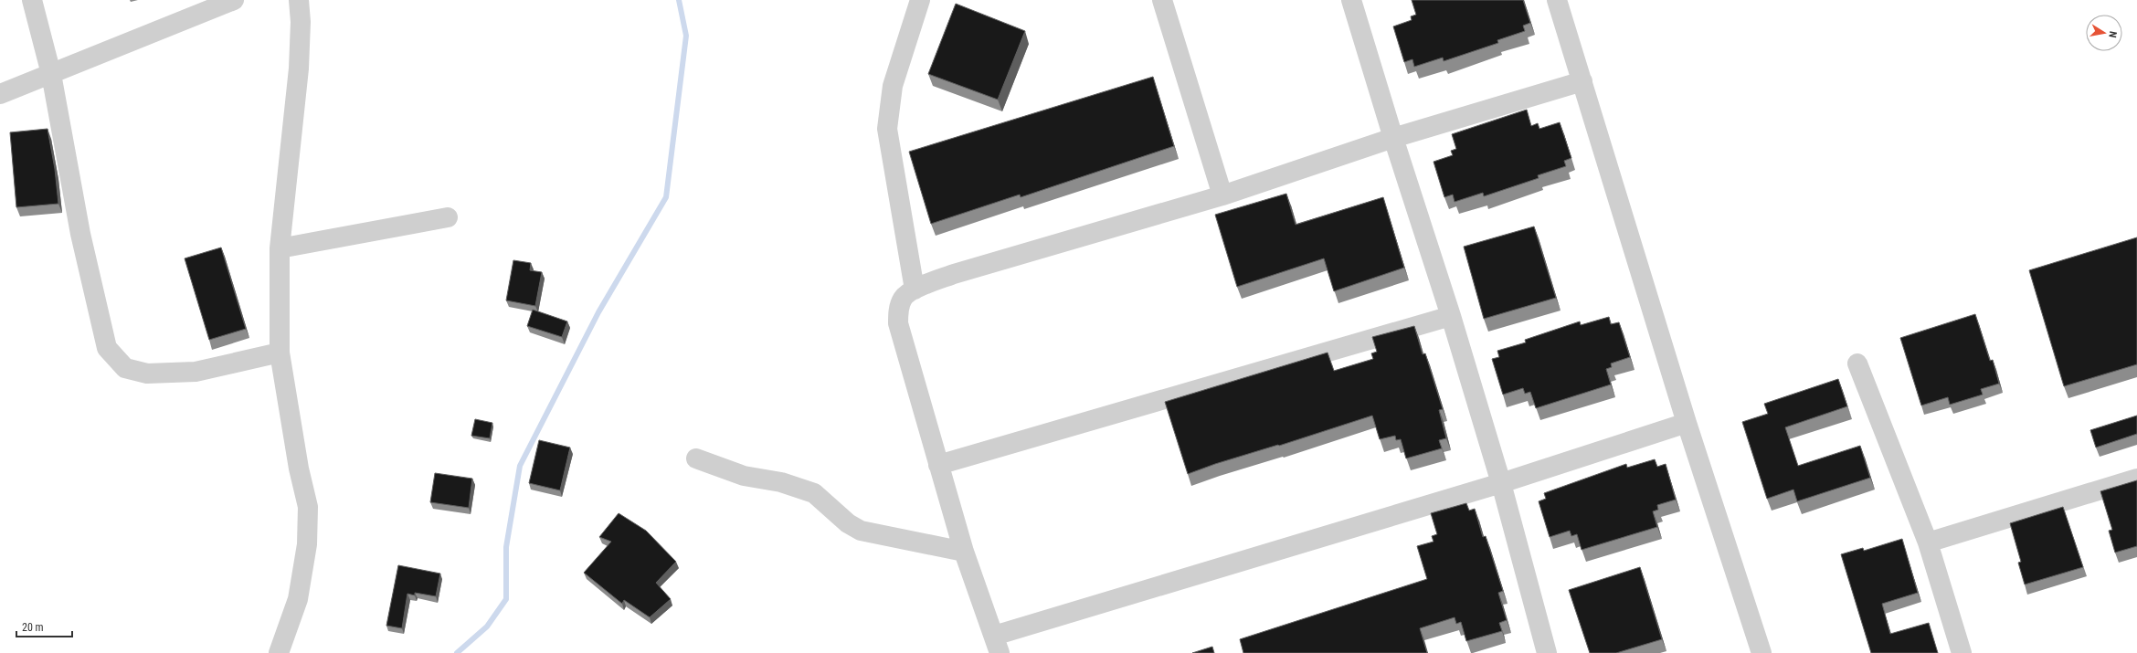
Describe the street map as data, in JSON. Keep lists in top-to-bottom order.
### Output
{
  "scale_bar": "20 m",
  "north": "right"
}
